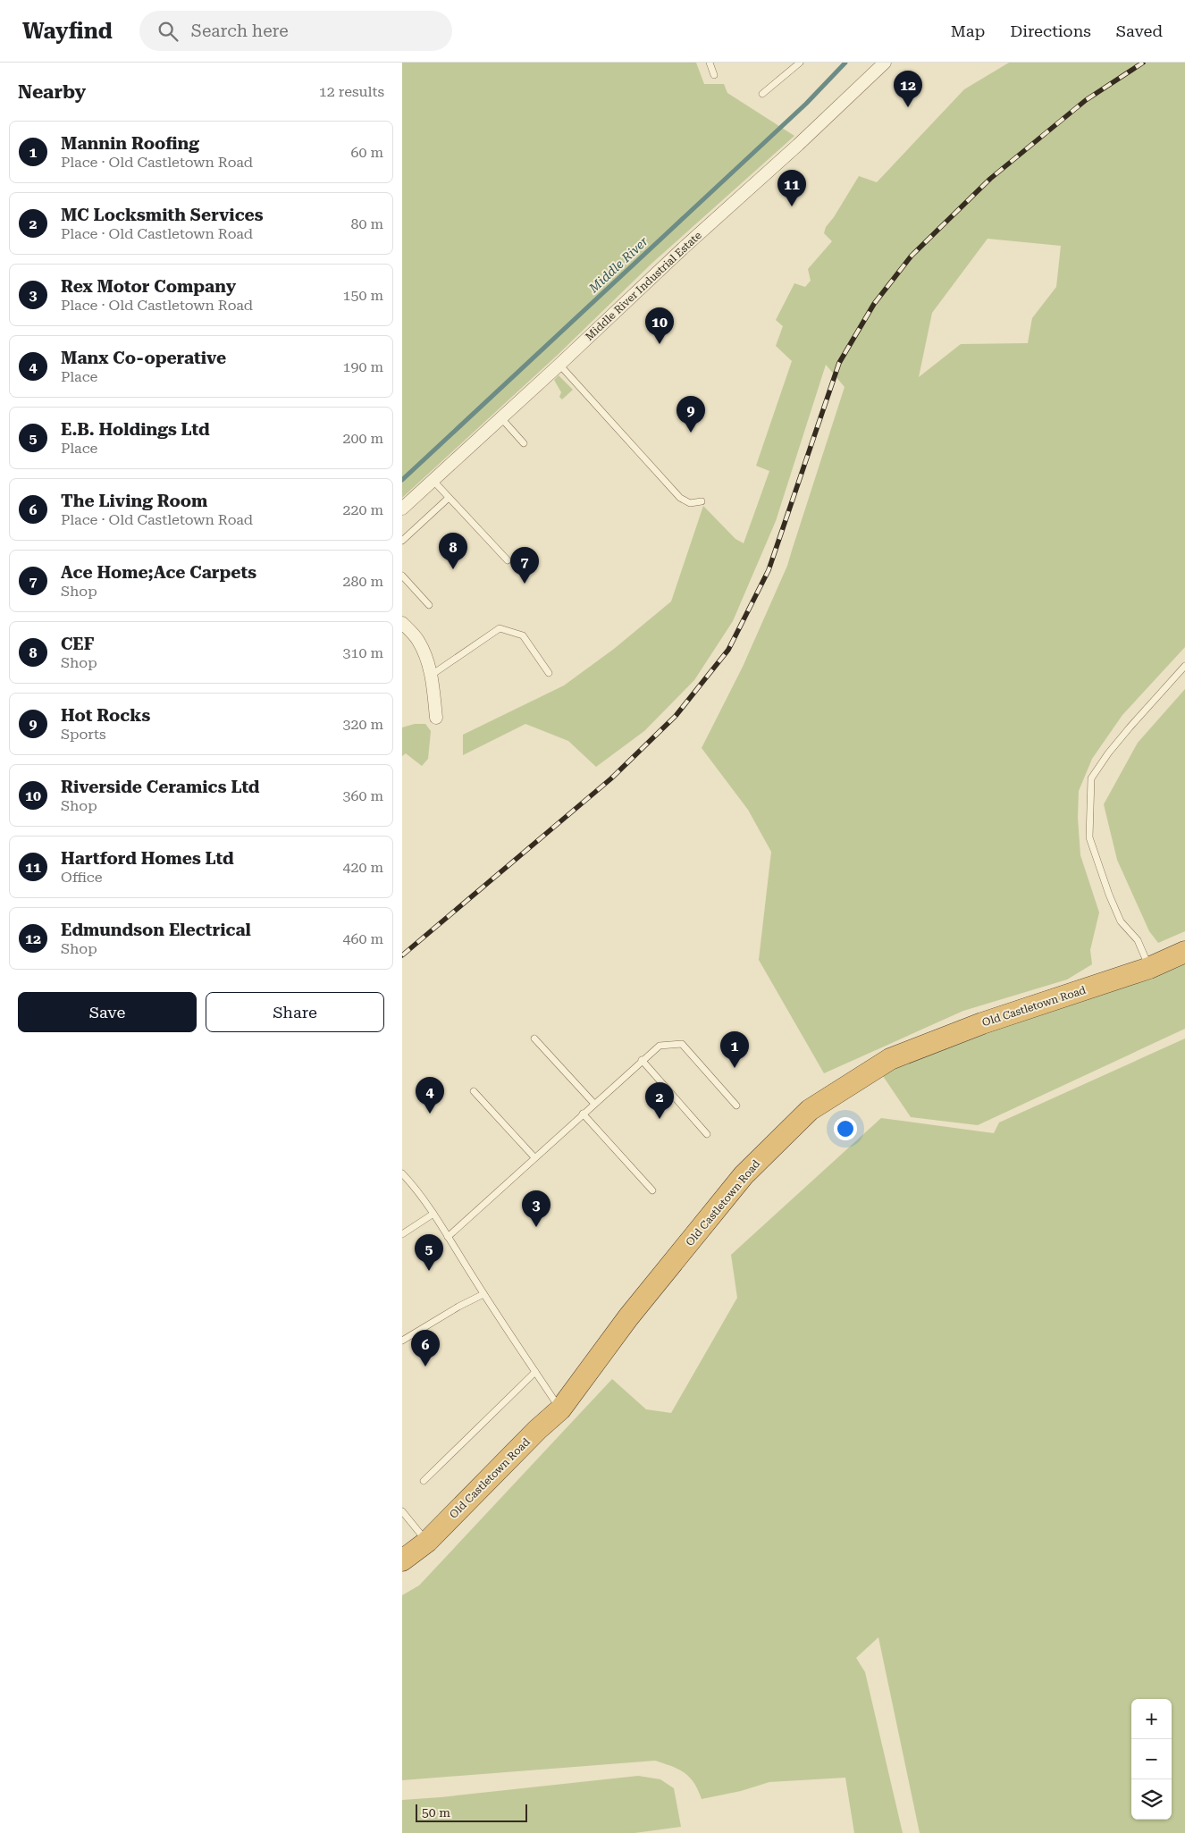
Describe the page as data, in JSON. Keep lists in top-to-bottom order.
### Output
{
  "streets": {
    "highway": ["Old Castletown Road"],
    "street": ["Middle River Industrial Estate"]
  },
  "water": ["Middle River"],
  "scale_bar": "50 m",
  "page": {
    "header": "Wayfind",
    "search": "Search here",
    "nav": ["Map", "Directions", "Saved"],
    "heading": ["Nearby", "12 results"],
    "pins": [
      "12",
      "11",
      "10",
      "9",
      "8",
      "7",
      "1",
      "4",
      "2",
      "3",
      "5",
      "6"
    ],
    "list": [
      {
        "mark": "1",
        "name": "Mannin Roofing",
        "note": "Place · Old Castletown Road",
        "value": "60 m"
      },
      {
        "mark": "2",
        "name": "MC Locksmith Services",
        "note": "Place · Old Castletown Road",
        "value": "80 m"
      },
      {
        "mark": "3",
        "name": "Rex Motor Company",
        "note": "Place · Old Castletown Road",
        "value": "150 m"
      },
      {
        "mark": "4",
        "name": "Manx Co-operative",
        "note": "Place",
        "value": "190 m"
      },
      {
        "mark": "5",
        "name": "E.B. Holdings Ltd",
        "note": "Place",
        "value": "200 m"
      },
      {
        "mark": "6",
        "name": "The Living Room",
        "note": "Place · Old Castletown Road",
        "value": "220 m"
      },
      {
        "mark": "7",
        "name": "Ace Home;Ace Carpets",
        "note": "Shop",
        "value": "280 m"
      },
      {
        "mark": "8",
        "name": "CEF",
        "note": "Shop",
        "value": "310 m"
      },
      {
        "mark": "9",
        "name": "Hot Rocks",
        "note": "Sports",
        "value": "320 m"
      },
      {
        "mark": "10",
        "name": "Riverside Ceramics Ltd",
        "note": "Shop",
        "value": "360 m"
      },
      {
        "mark": "11",
        "name": "Hartford Homes Ltd",
        "note": "Office",
        "value": "420 m"
      },
      {
        "mark": "12",
        "name": "Edmundson Electrical",
        "note": "Shop",
        "value": "460 m"
      }
    ],
    "buttons": ["Save", "Share"],
    "map_buttons": ["+", "−"],
    "scale": "50 m"
  }
}
